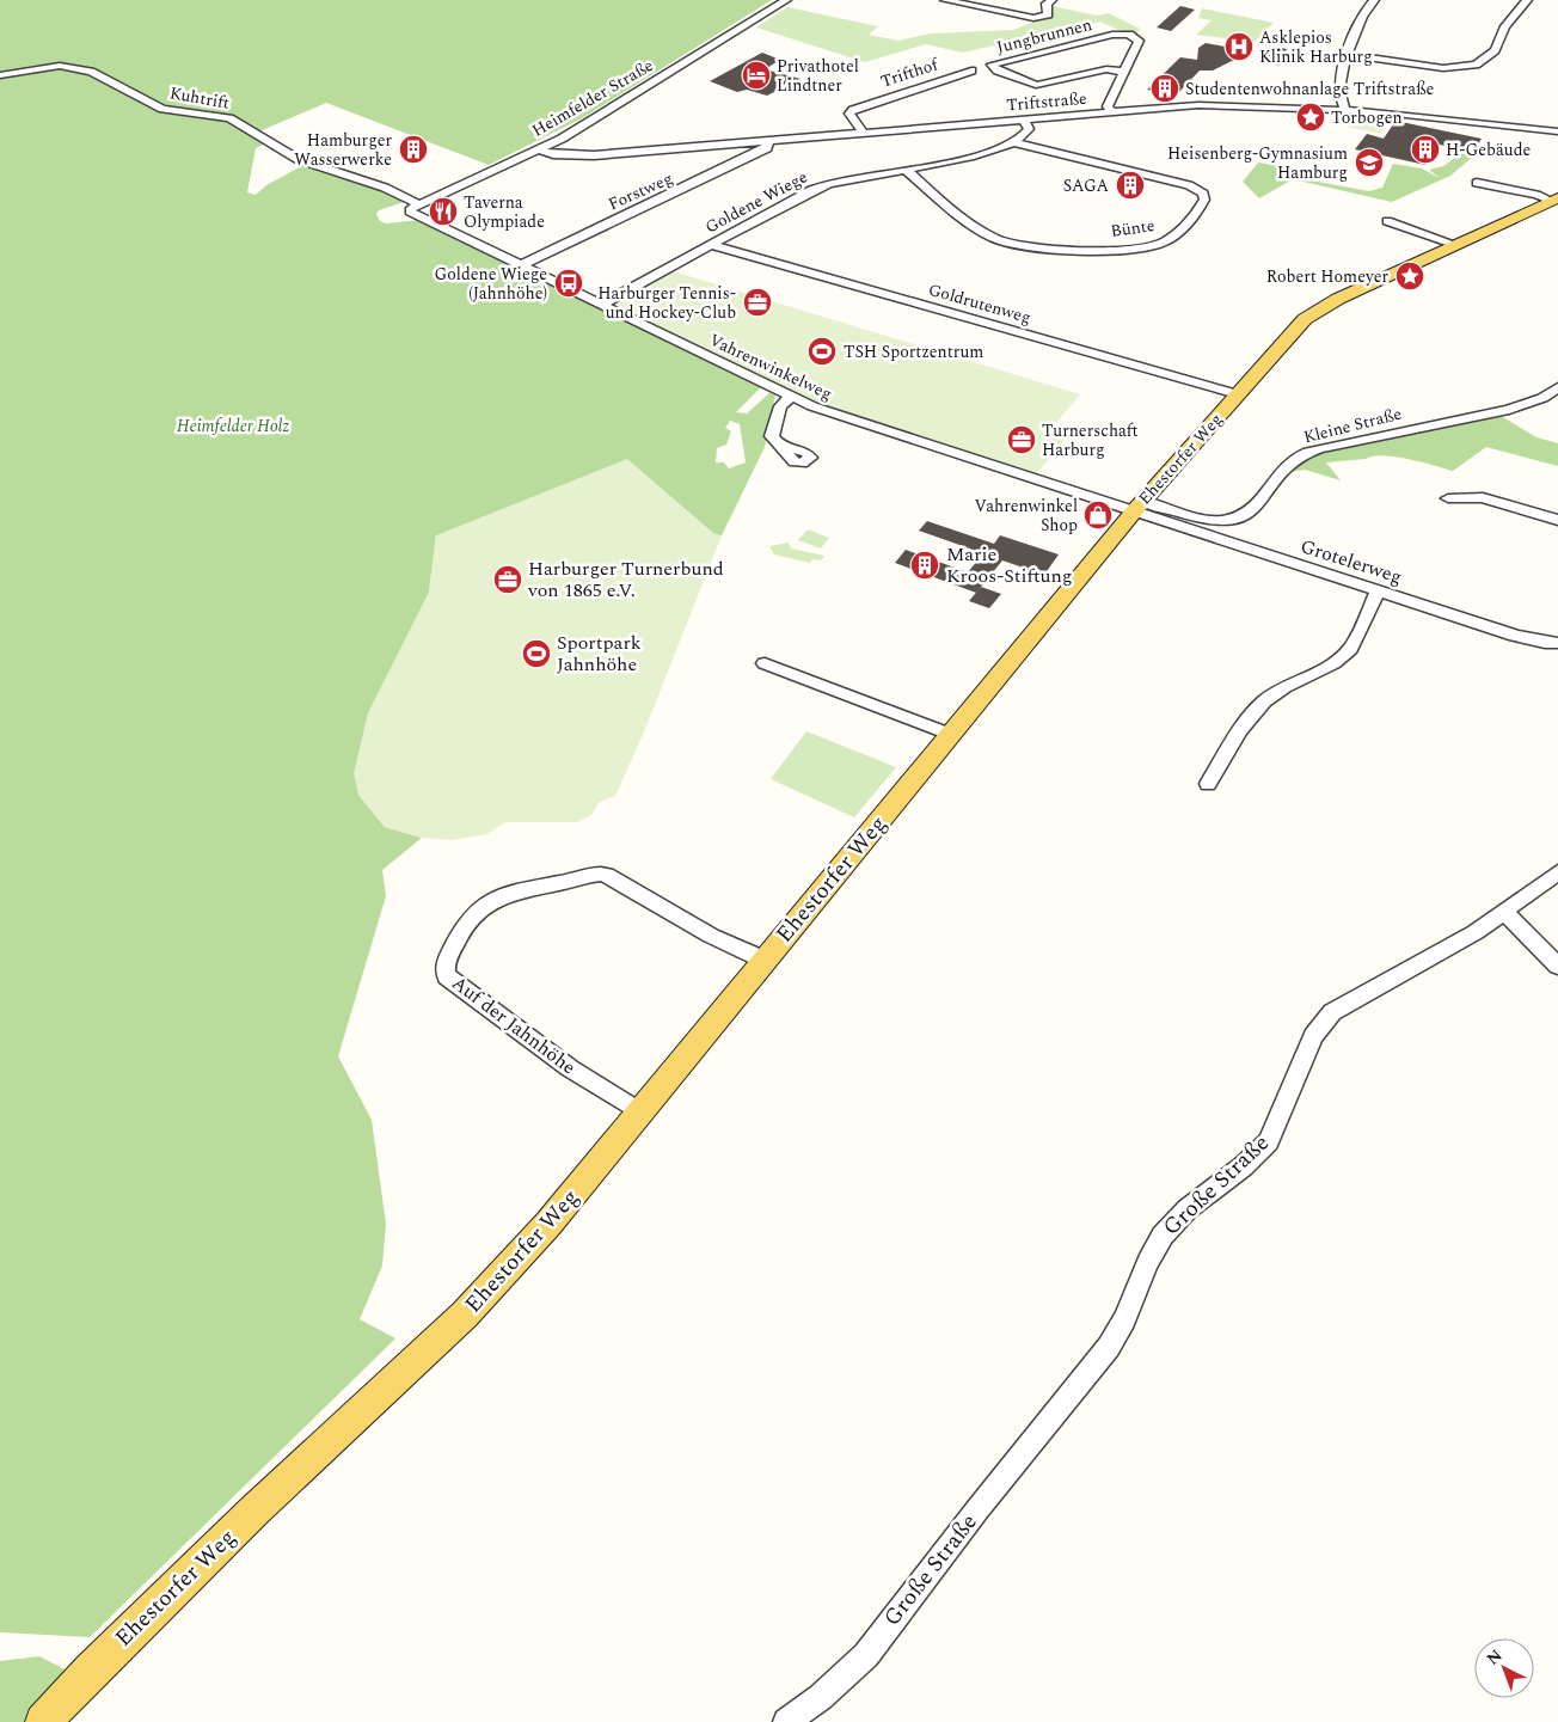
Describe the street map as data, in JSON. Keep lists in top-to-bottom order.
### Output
{
  "streets": {
    "main road": ["Ehestorfer Weg"],
    "street": [
      "Jungbrunnen",
      "Trifthof",
      "Kuhtrift",
      "Heimfelder Straße",
      "Triftstraße",
      "Forstweg",
      "Goldene Wiege",
      "Bünte",
      "Goldrutenweg",
      "Vahrenwinkelweg",
      "Kleine Straße",
      "Grotelerweg",
      "Auf der Jahnhöhe",
      "Große Straße"
    ]
  },
  "crossings": [
    ["Trifthof", "Triftstraße"],
    ["Kuhtrift", "Heimfelder Straße"],
    ["Kuhtrift", "Vahrenwinkelweg"],
    ["Heimfelder Straße", "Triftstraße"],
    ["Heimfelder Straße", "Vahrenwinkelweg"],
    ["Triftstraße", "Forstweg"],
    ["Forstweg", "Vahrenwinkelweg"],
    ["Goldene Wiege", "Bünte"],
    ["Goldene Wiege", "Goldrutenweg"],
    ["Goldene Wiege", "Vahrenwinkelweg"],
    ["Goldrutenweg", "Ehestorfer Weg"],
    ["Vahrenwinkelweg", "Kleine Straße"],
    ["Vahrenwinkelweg", "Ehestorfer Weg"],
    ["Vahrenwinkelweg", "Grotelerweg"],
    ["Kleine Straße", "Ehestorfer Weg"],
    ["Kleine Straße", "Grotelerweg"],
    ["Ehestorfer Weg", "Grotelerweg"],
    ["Ehestorfer Weg", "Auf der Jahnhöhe"]
  ],
  "parks": ["Heimfelder Holz"],
  "places": {
    "hospital": ["Asklepios Klinik Harburg"],
    "hotel": ["Privathotel Lindtner"],
    "building": [
      "Studentenwohnanlage Triftstraße",
      "Hamburger Wasserwerke",
      "H-Gebäude",
      "SAGA",
      "Marie Kroos-Stiftung"
    ],
    "place": ["Torbogen", "Robert Homeyer"],
    "school or university": ["Heisenberg-Gymnasium Hamburg"],
    "restaurant": ["Taverna Olympiade"],
    "bus stop": ["Goldene Wiege (Jahnhöhe)"],
    "office": ["Harburger Tennis- und Hockey-Club", "Turnerschaft Harburg", "Harburger Turnerbund von 1865 e.V."],
    "sports": ["TSH Sportzentrum", "Sportpark Jahnhöhe"],
    "shop": ["Vahrenwinkel Shop"]
  },
  "north": "top left"
}
